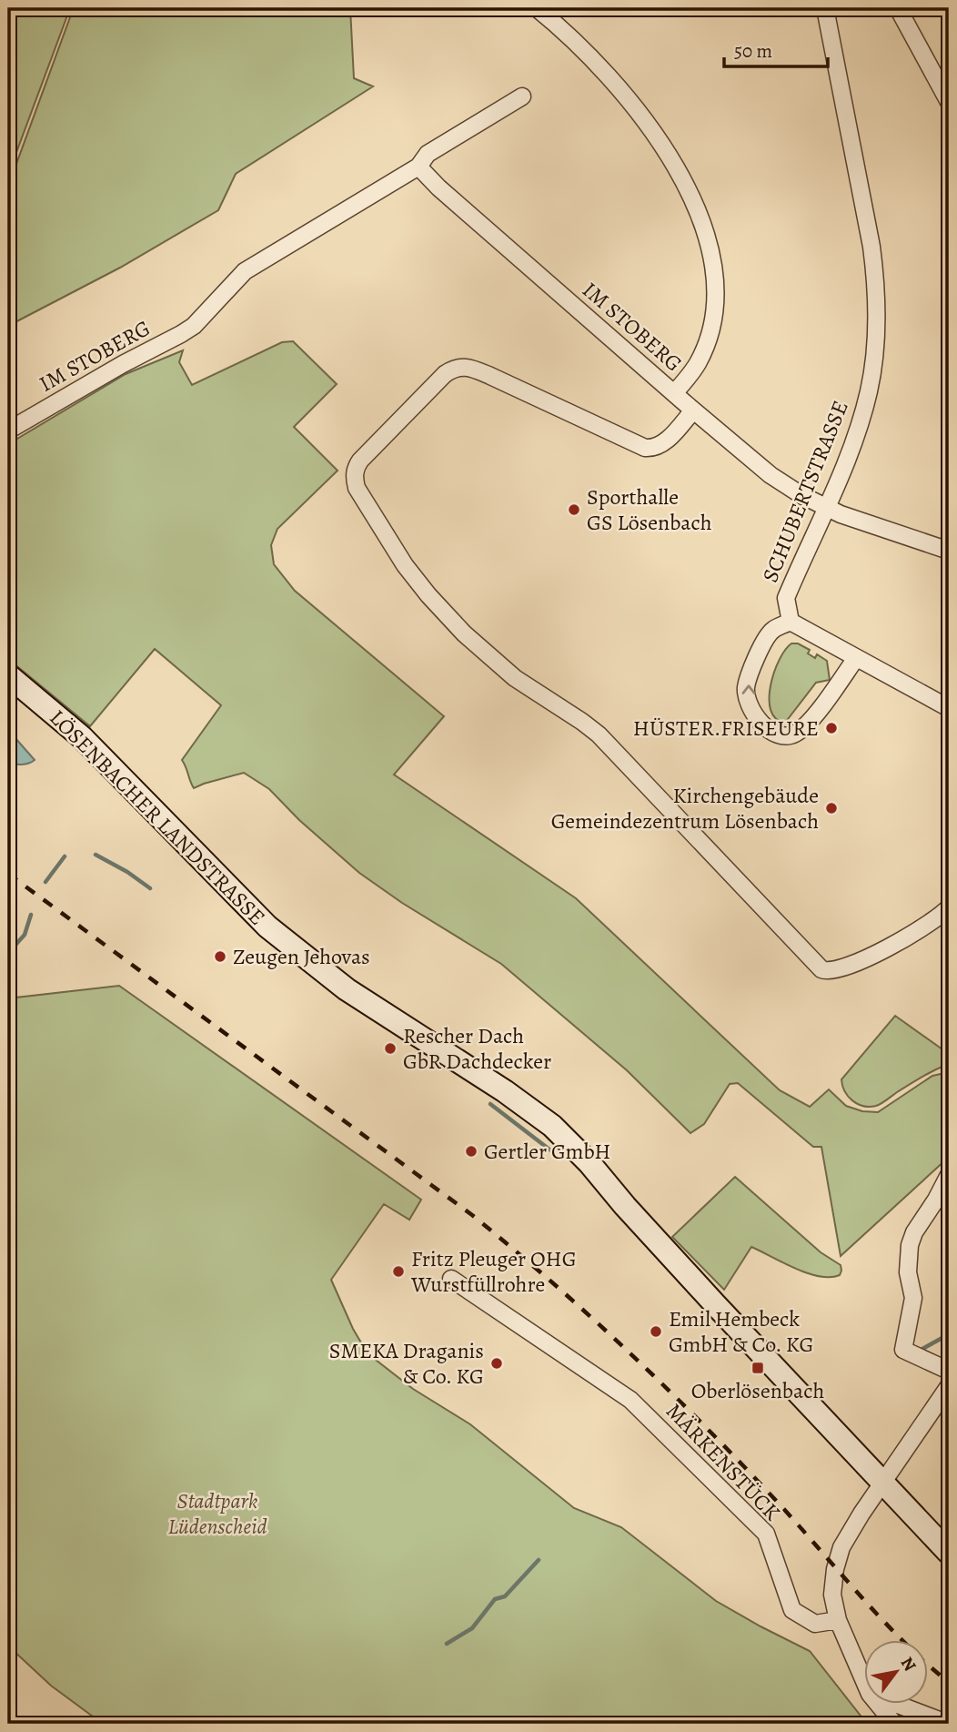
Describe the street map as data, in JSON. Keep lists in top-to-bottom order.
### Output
{
  "streets": {
    "main road": ["LÖSENBACHER LANDSTRASSE"],
    "street": ["IM STOBERG", "SCHUBERTSTRASSE", "MÄRKENSTÜCK"]
  },
  "crossings": [
    ["IM STOBERG", "SCHUBERTSTRASSE"]
  ],
  "parks": ["Stadtpark Lüdenscheid"],
  "places": {
    "other": [
      "Sporthalle GS Lösenbach",
      "HÜSTER.FRISEURE",
      "Kirchengebäude Gemeindezentrum Lösenbach",
      "Zeugen Jehovas",
      "Rescher Dach GbR Dachdecker",
      "Gertler GmbH",
      "Fritz Pleuger OHG Wurstfüllrohre",
      "Emil Hembeck GmbH & Co. KG",
      "SMEKA Draganis & Co. KG"
    ],
    "transit": ["Oberlösenbach"]
  },
  "scale_bar": "50 m",
  "north": "top right"
}
